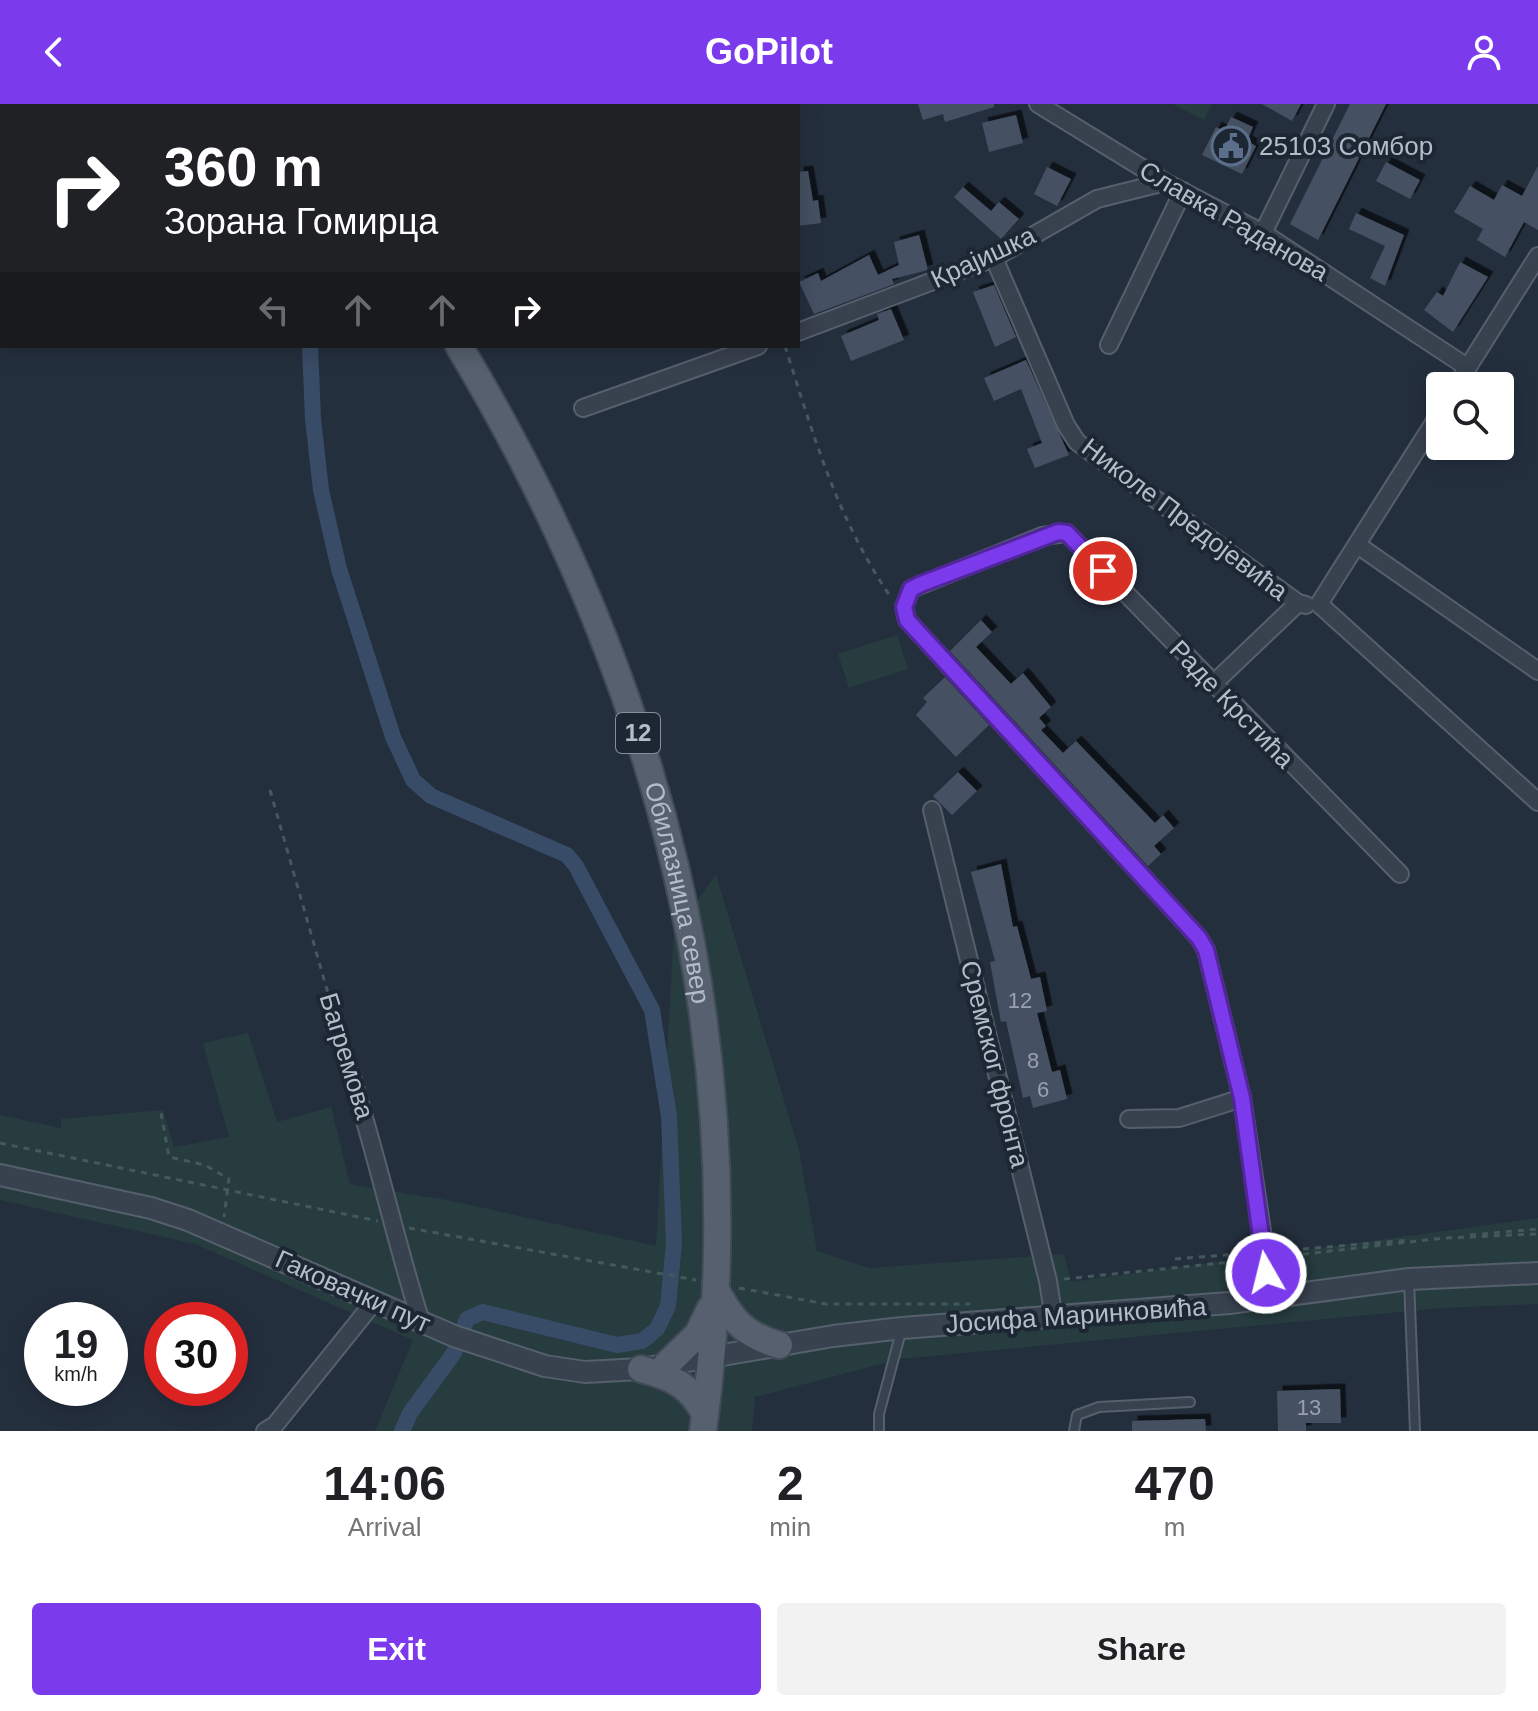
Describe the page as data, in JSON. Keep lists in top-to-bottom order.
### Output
{
  "streets": {
    "main road": ["12", "Обилазница север"],
    "street": [
      "Славка Раданова",
      "Крајишка",
      "Николе Предојевића",
      "Раде Крстића",
      "Багремова",
      "Сремског фронта",
      "Гаковачки пут",
      "Јосифа Маринковића"
    ]
  },
  "crossings": [
    ["Славка Раданова", "Крајишка"],
    ["Крајишка", "Николе Предојевића"],
    ["Обилазница север", "Гаковачки пут"],
    ["Обилазница север", "Јосифа Маринковића"],
    ["Багремова", "Гаковачки пут"],
    ["Сремског фронта", "Јосифа Маринковића"],
    ["Гаковачки пут", "Јосифа Маринковића"]
  ],
  "places": {
    "public building": ["25103 Сомбор"]
  },
  "house_numbers": [
    "12",
    "8",
    "6",
    "13"
  ],
  "page": {
    "header": "GoPilot",
    "turn": ["360 m", "Зорана Гомирца"],
    "speed": "19 km/h",
    "limit": "30",
    "eta": [
      "14:06",
      "Arrival",
      "2",
      "min",
      "470",
      "m"
    ],
    "buttons": ["Exit", "Share"]
  }
}
